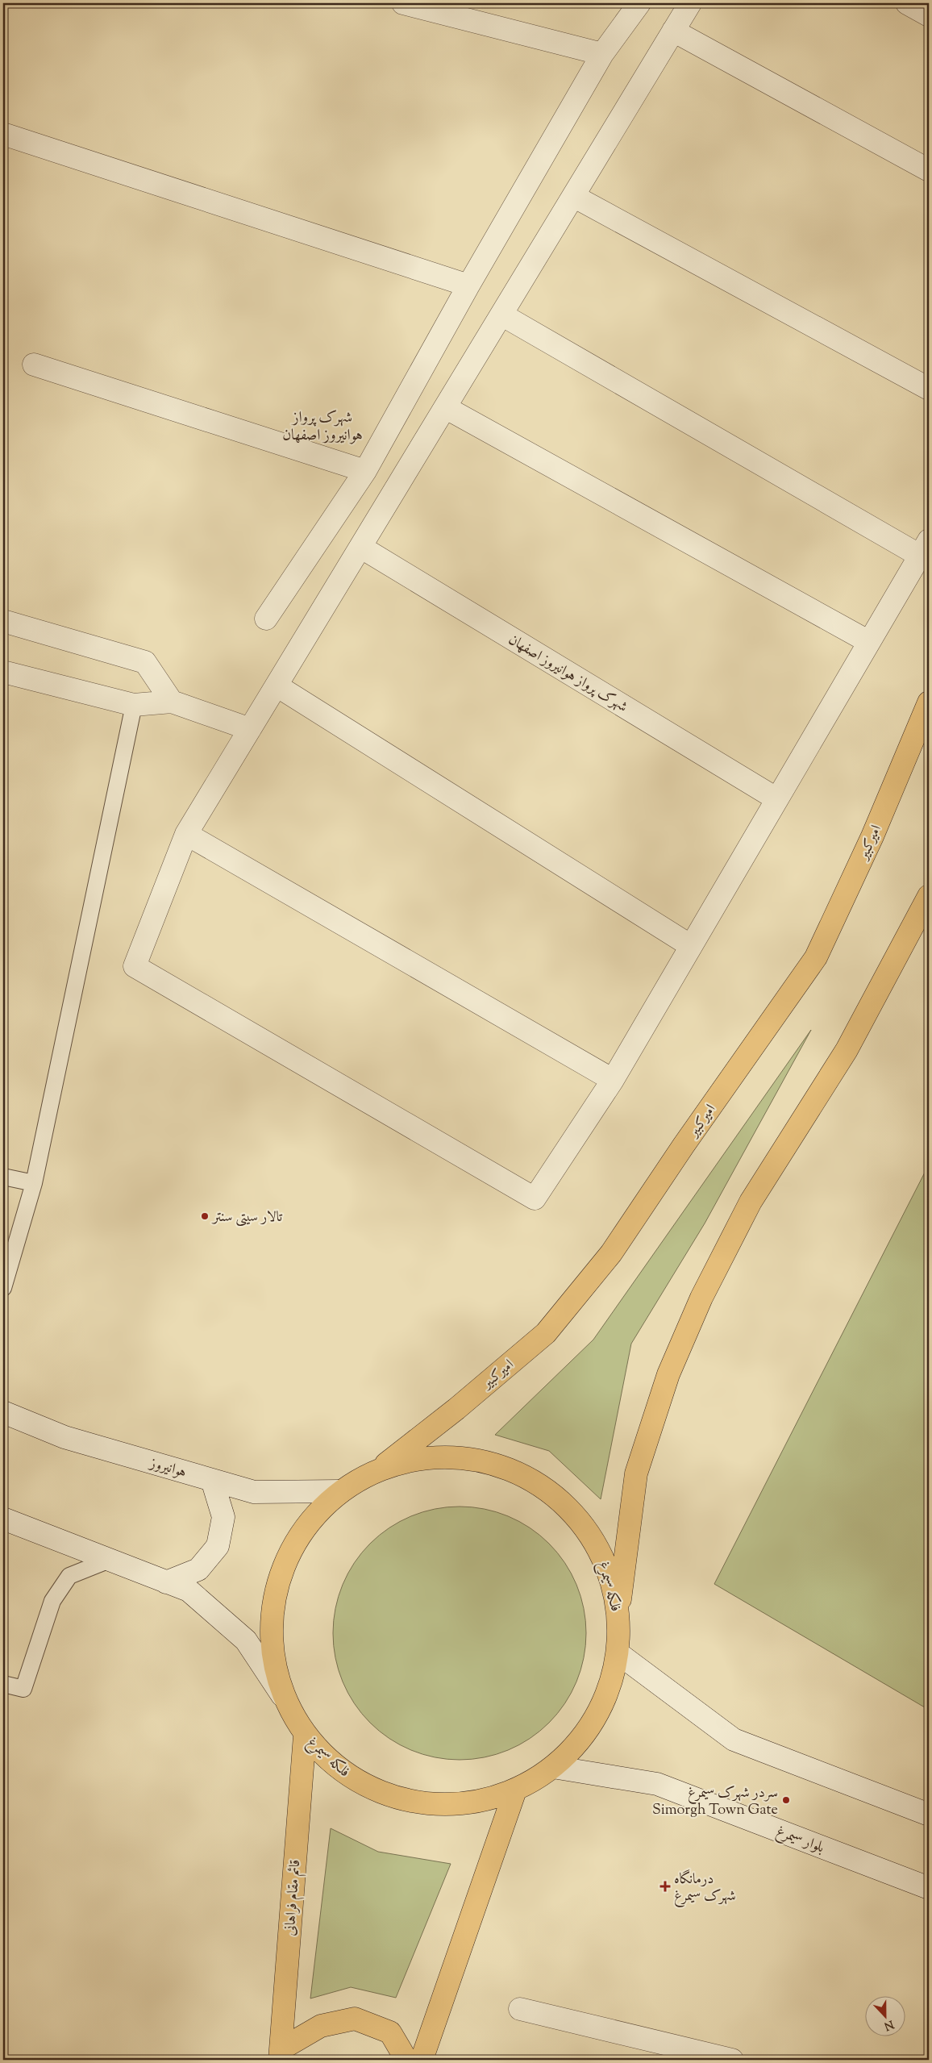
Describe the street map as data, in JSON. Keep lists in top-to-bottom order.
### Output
{
  "streets": {
    "main road": ["امیرکبیر", "فلکه سیمرغ", "قائم مقام فراهانی"],
    "street": ["شهرک پرواز هوانیروز اصفهان", "هوانیروز", "بلوار سیمرغ"]
  },
  "crossings": [
    ["امیرکبیر", "فلکه سیمرغ"],
    ["هوانیروز", "فلکه سیمرغ"],
    ["فلکه سیمرغ", "بلوار سیمرغ"],
    ["فلکه سیمرغ", "قائم مقام فراهانی"]
  ],
  "districts": ["شهرک پرواز هوانیروز اصفهان"],
  "places": {
    "other": ["تالار سیتی سنتر", "سردر شهرک سیمرغ Simorgh Town Gate"],
    "health": ["درمانگاه شهرک سیمرغ"]
  },
  "north": "bottom"
}
